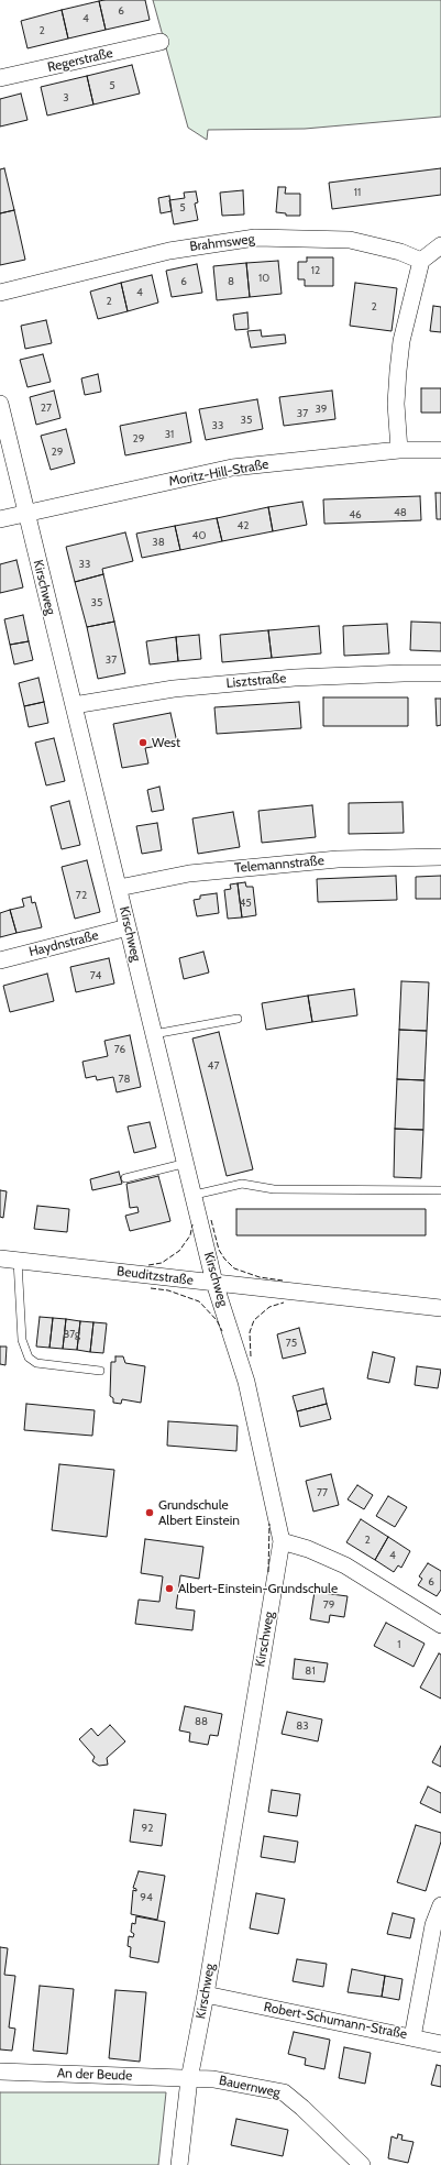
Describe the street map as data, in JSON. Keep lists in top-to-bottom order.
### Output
{
  "streets": {
    "street": [
      "Regerstraße",
      "Brahmsweg",
      "Moritz-Hill-Straße",
      "Kirschweg",
      "Lisztstraße",
      "Telemannstraße",
      "Haydnstraße",
      "Beuditzstraße",
      "Robert-Schumann-Straße",
      "An der Beude",
      "Bauernweg"
    ]
  },
  "crossings": [
    ["Moritz-Hill-Straße", "Kirschweg"],
    ["Kirschweg", "Lisztstraße"],
    ["Kirschweg", "Telemannstraße"],
    ["Kirschweg", "Haydnstraße"],
    ["Kirschweg", "Beuditzstraße"],
    ["Kirschweg", "Robert-Schumann-Straße"],
    ["Kirschweg", "An der Beude"],
    ["Kirschweg", "Bauernweg"],
    ["An der Beude", "Bauernweg"]
  ],
  "places": ["West", "Grundschule Albert Einstein", "Albert-Einstein-Grundschule"],
  "house_numbers": [
    "6",
    "4",
    "2",
    "5",
    "3",
    "11",
    "5",
    "12",
    "10",
    "6",
    "8",
    "4",
    "2",
    "2",
    "27",
    "39",
    "37",
    "35",
    "33",
    "31",
    "29",
    "29",
    "48",
    "46",
    "42",
    "40",
    "38",
    "33",
    "35",
    "37",
    "72",
    "45",
    "74",
    "76",
    "47",
    "78",
    "87g",
    "75",
    "77",
    "2",
    "4",
    "6",
    "79",
    "1",
    "81",
    "88",
    "83",
    "92",
    "94"
  ]
}
